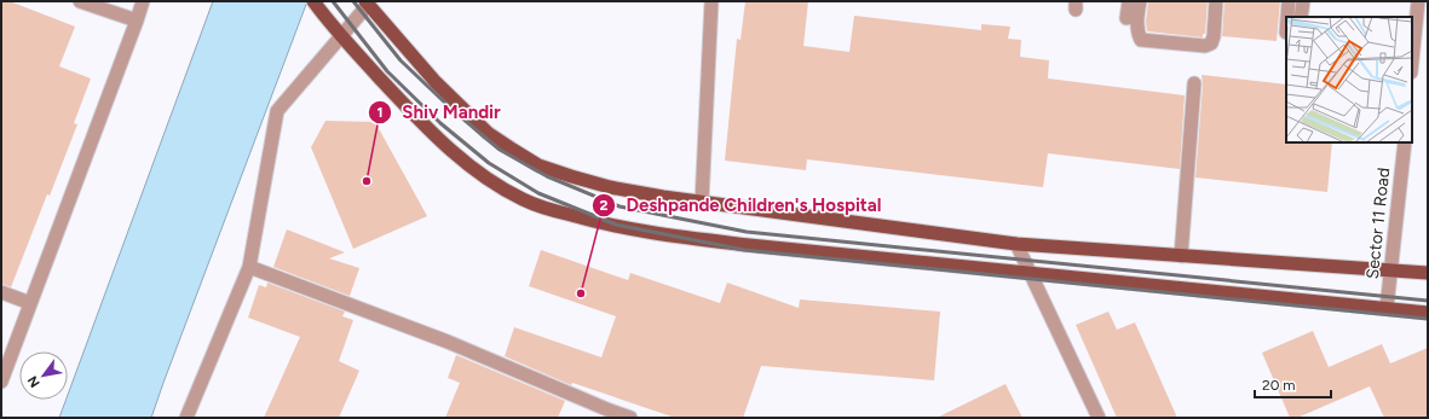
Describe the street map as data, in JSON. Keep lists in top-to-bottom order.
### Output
{
  "streets": {
    "street": ["Sector 11 Road"]
  },
  "places": ["Shiv Mandir", "Deshpande Children's Hospital"],
  "scale_bar": "20 m",
  "north": "bottom left"
}
